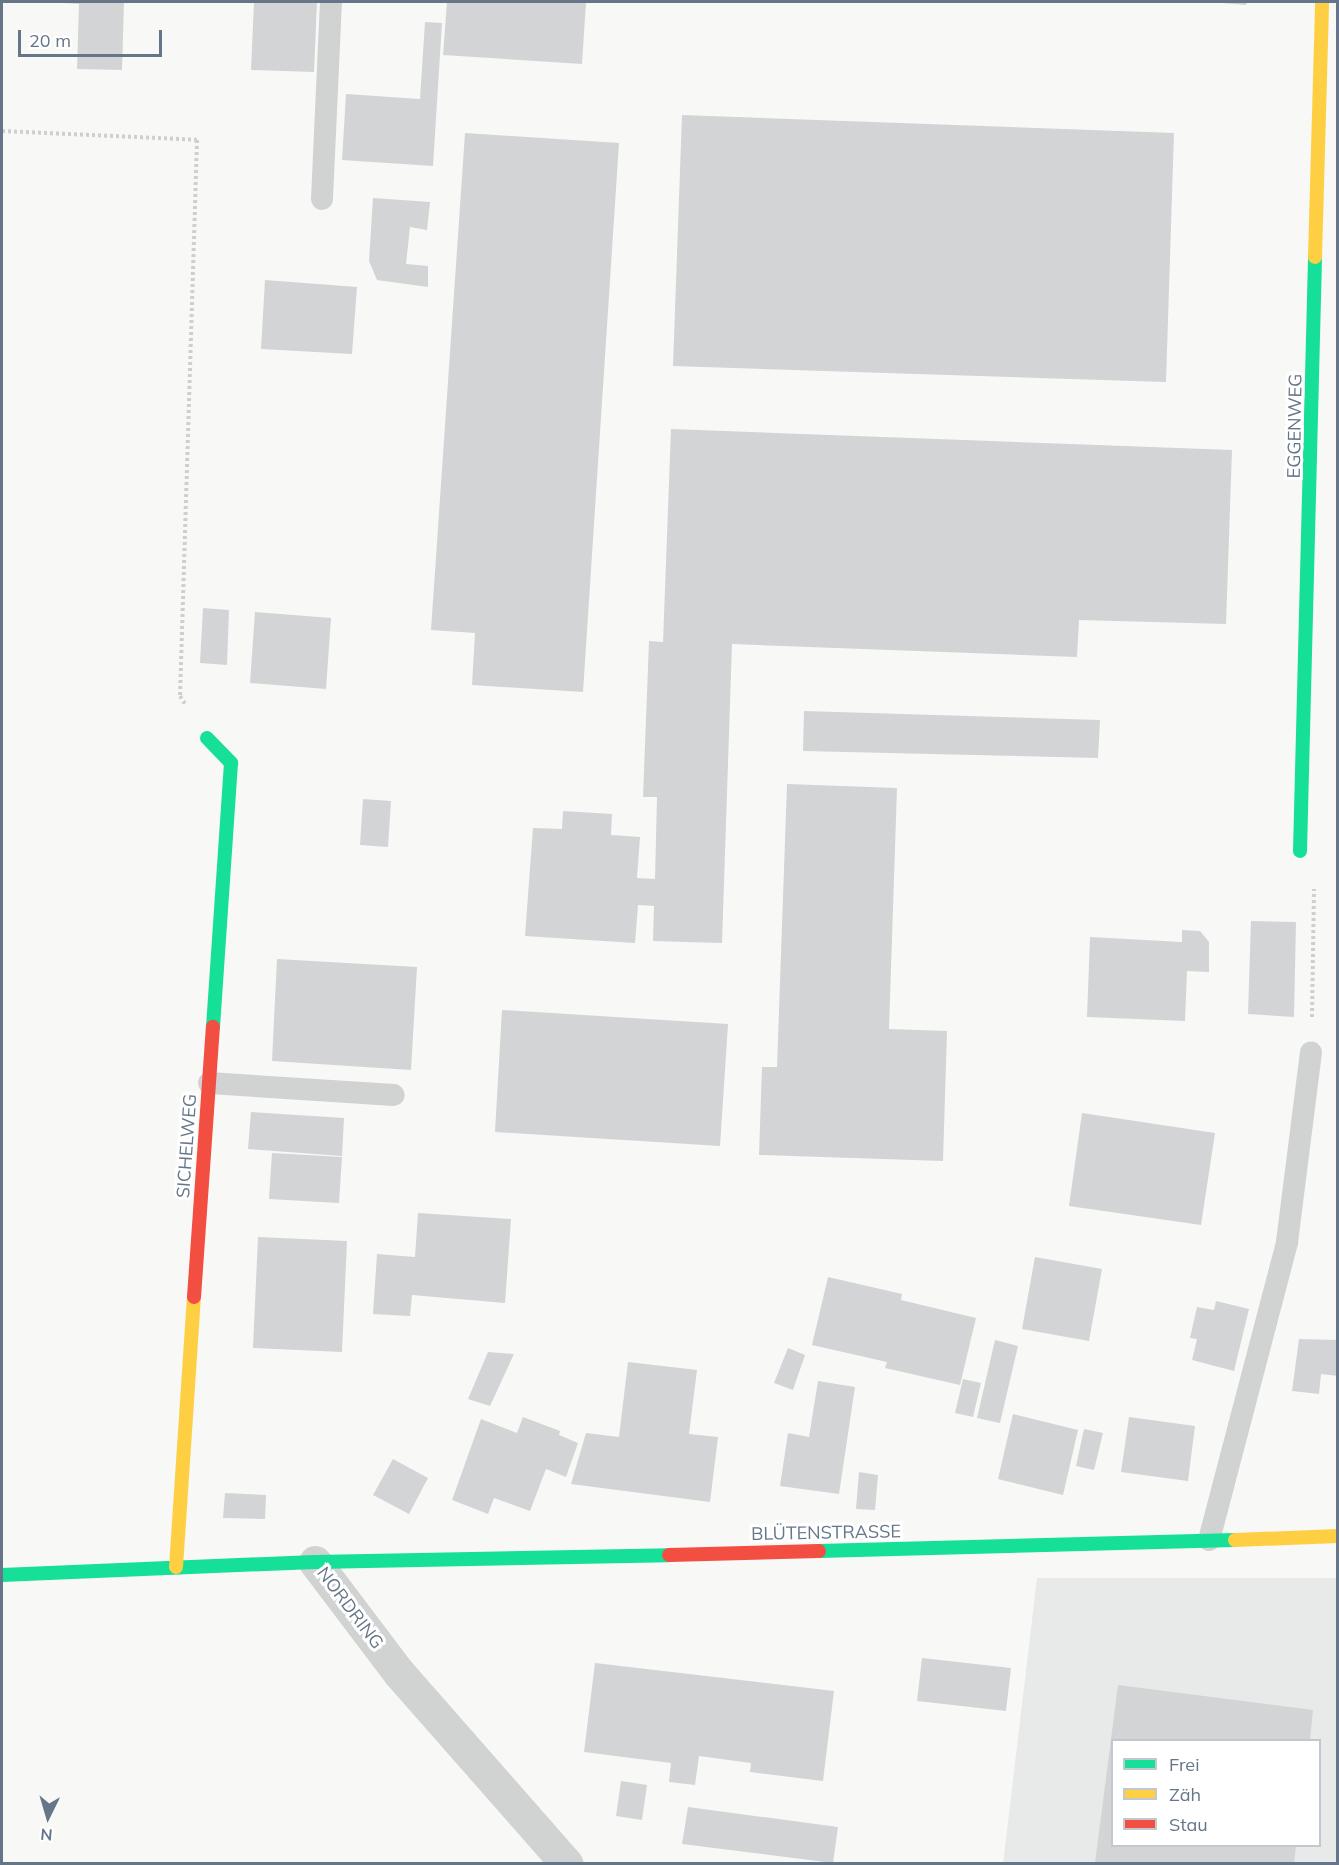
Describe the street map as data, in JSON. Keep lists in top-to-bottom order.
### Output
{
  "streets": {
    "street": [
      "EGGENWEG",
      "SICHELWEG",
      "BLÜTENSTRASSE",
      "NORDRING"
    ]
  },
  "crossings": [
    ["SICHELWEG", "NORDRING"],
    ["BLÜTENSTRASSE", "NORDRING"]
  ],
  "legend": ["Frei", "Zäh", "Stau"],
  "scale_bar": "20 m",
  "north": "bottom"
}
